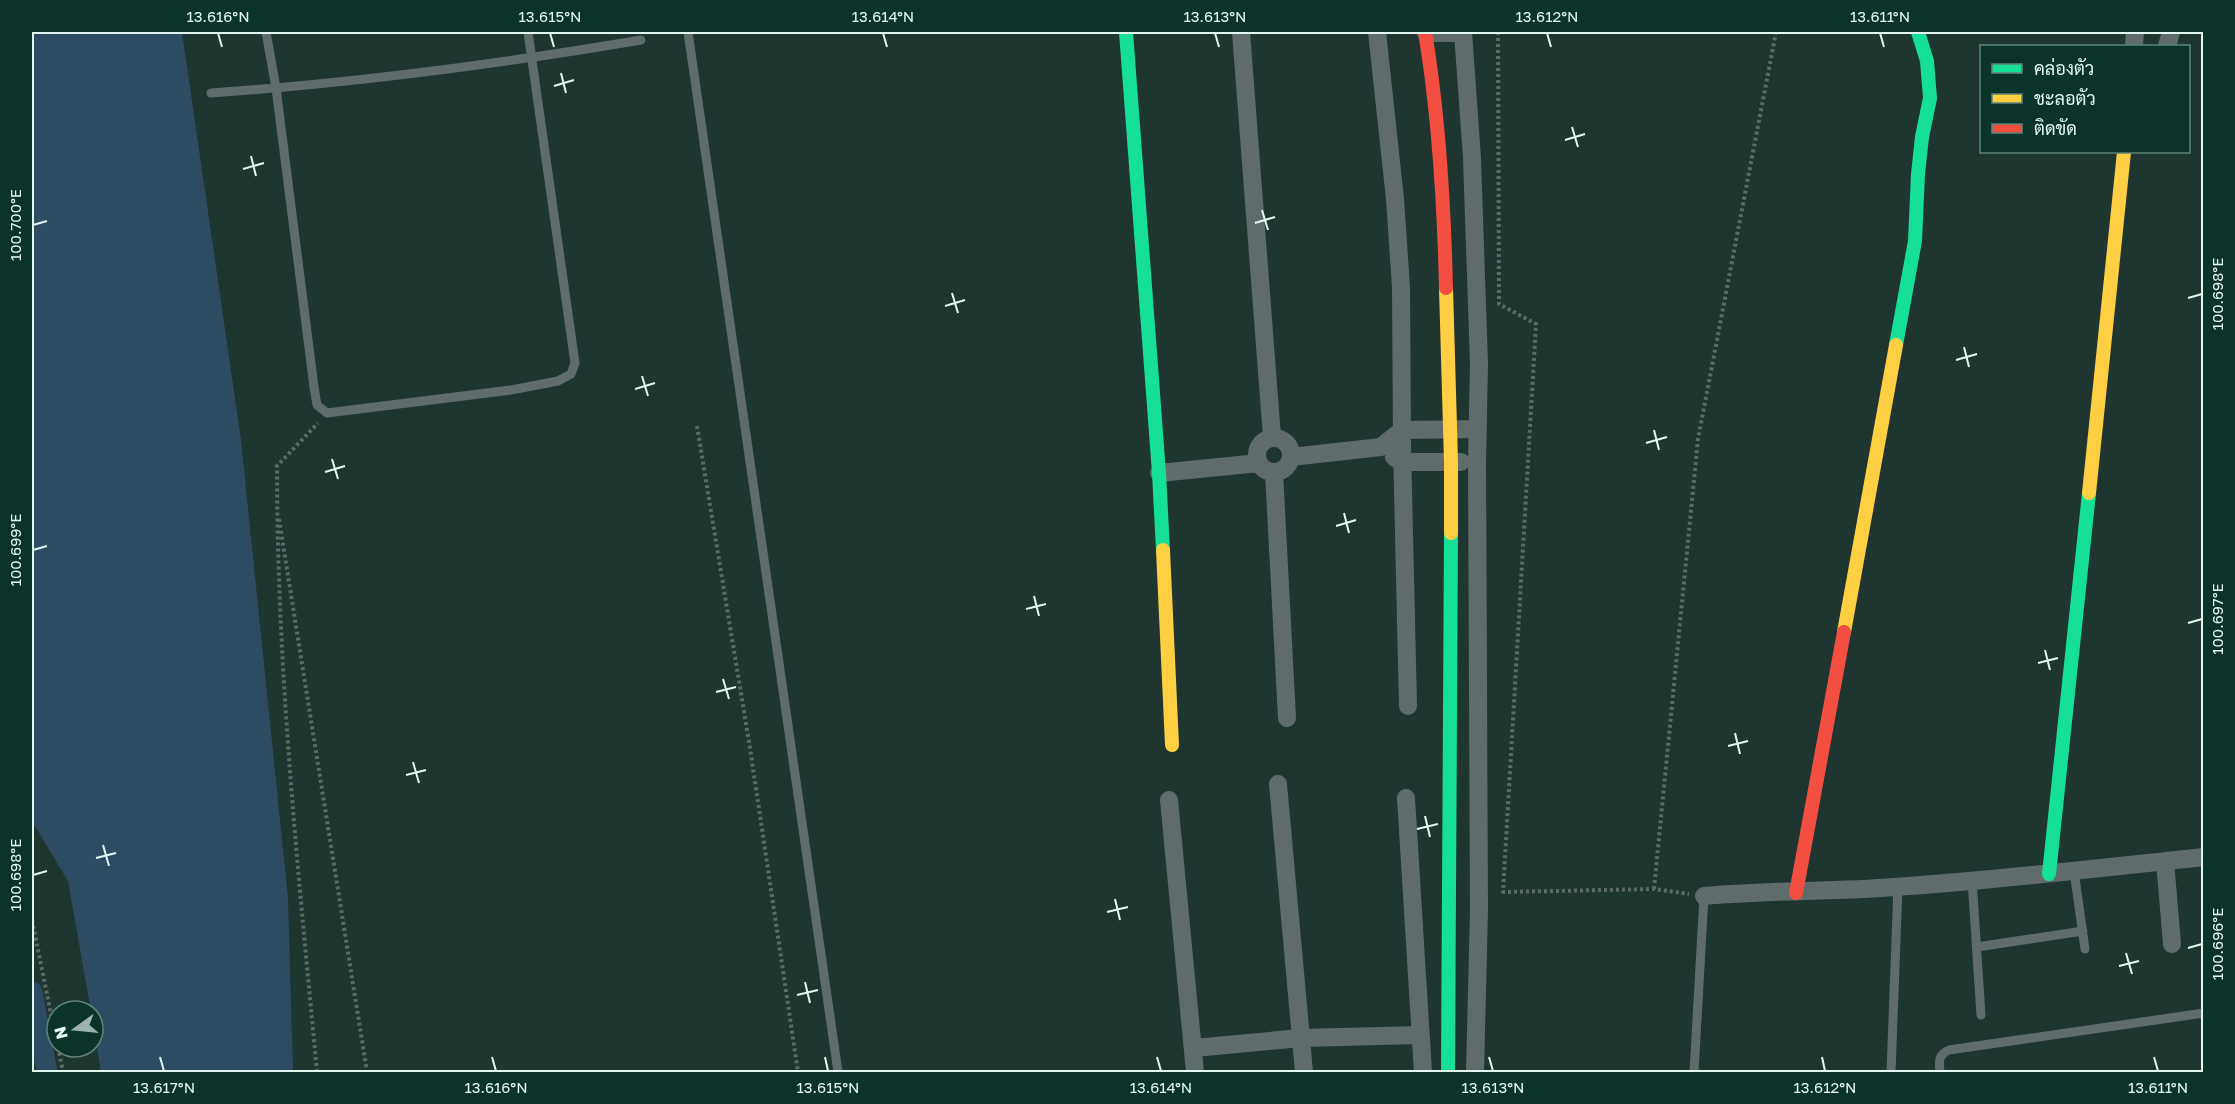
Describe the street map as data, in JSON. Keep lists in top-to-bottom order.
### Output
{
  "legend": ["คล่องตัว", "ชะลอตัว", "ติดขัด"],
  "north": "left",
  "coordinates": [
    "13.616°N",
    "13.615°N",
    "13.614°N",
    "13.613°N",
    "13.612°N",
    "13.611°N",
    "100.700°E",
    "100.698°E",
    "100.699°E",
    "100.697°E",
    "100.696°E",
    "13.617°N"
  ]
}
